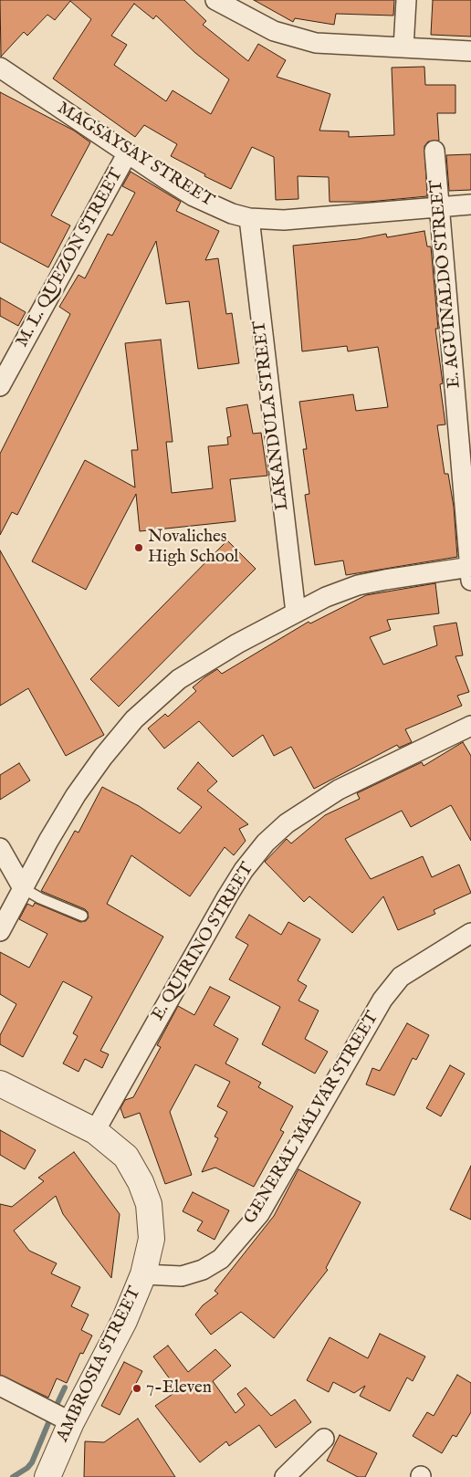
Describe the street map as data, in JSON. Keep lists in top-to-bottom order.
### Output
{
  "streets": {
    "street": [
      "MAGSAYSAY STREET",
      "M. L. QUEZON STREET",
      "E. AGUINALDO STREET",
      "LAKANDULA STREET",
      "E. QUIRINO STREET",
      "GENERAL MALVAR STREET",
      "AMBROSIA STREET"
    ]
  },
  "crossings": [
    ["MAGSAYSAY STREET", "M. L. QUEZON STREET"],
    ["MAGSAYSAY STREET", "E. AGUINALDO STREET"],
    ["MAGSAYSAY STREET", "LAKANDULA STREET"],
    ["E. QUIRINO STREET", "AMBROSIA STREET"],
    ["GENERAL MALVAR STREET", "AMBROSIA STREET"]
  ],
  "places": ["Novaliches High School", "7-Eleven"]
}
